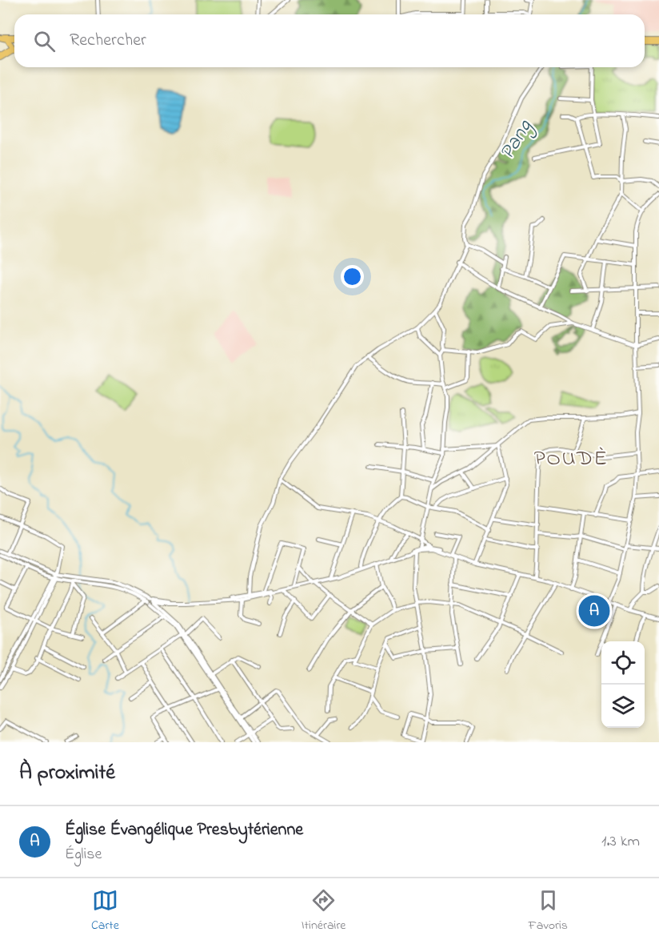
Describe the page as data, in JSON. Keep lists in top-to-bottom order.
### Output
{
  "districts": ["POUDÈ"],
  "water": ["Pang"],
  "page": {
    "search": "Rechercher",
    "pins": "A",
    "heading": "À proximité",
    "list": [
      {
        "mark": "A",
        "name": "Église Évangélique Presbytérienne",
        "note": "Église",
        "value": "1.3 km"
      }
    ],
    "nav": ["Carte", "Itinéraire", "Favoris"]
  }
}
